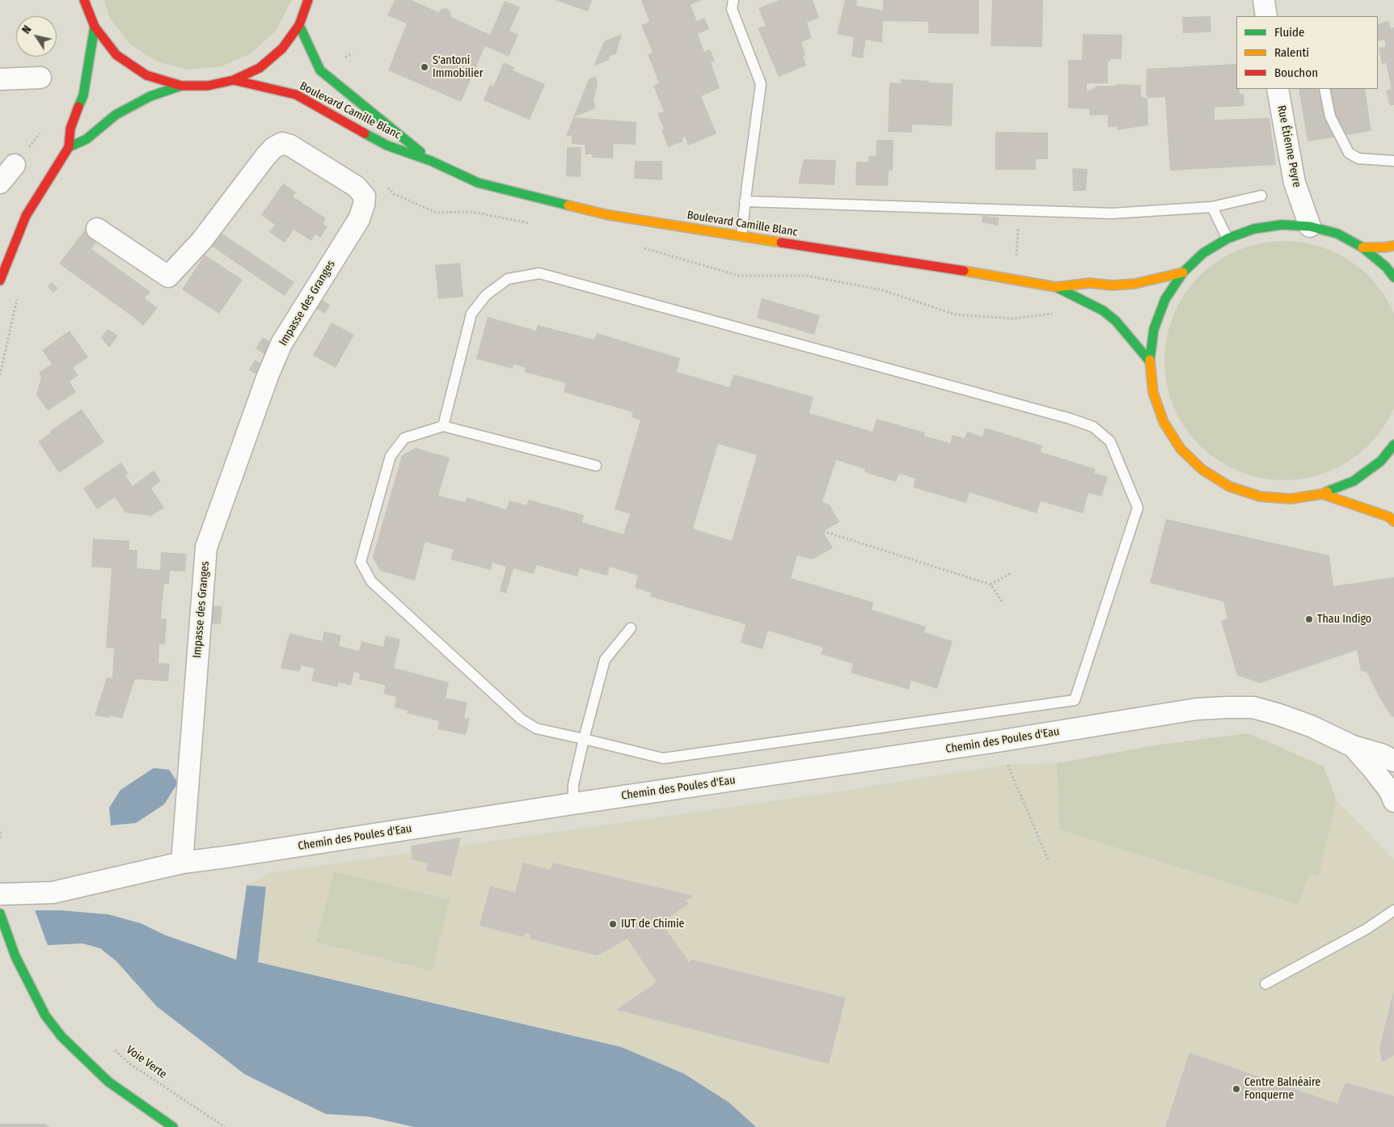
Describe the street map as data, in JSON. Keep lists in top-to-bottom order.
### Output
{
  "streets": {
    "main road": ["Boulevard Camille Blanc"],
    "street": ["Rue Étienne Peyre", "Impasse des Granges", "Chemin des Poules d'Eau"],
    "path": ["Voie Verte"]
  },
  "crossings": [
    ["Impasse des Granges", "Chemin des Poules d'Eau"]
  ],
  "places": [
    "S'antoni Immobilier",
    "Thau Indigo",
    "IUT de Chimie",
    "Centre Balnéaire Fonquerne"
  ],
  "legend": ["Fluide", "Ralenti", "Bouchon"],
  "north": "top left"
}
